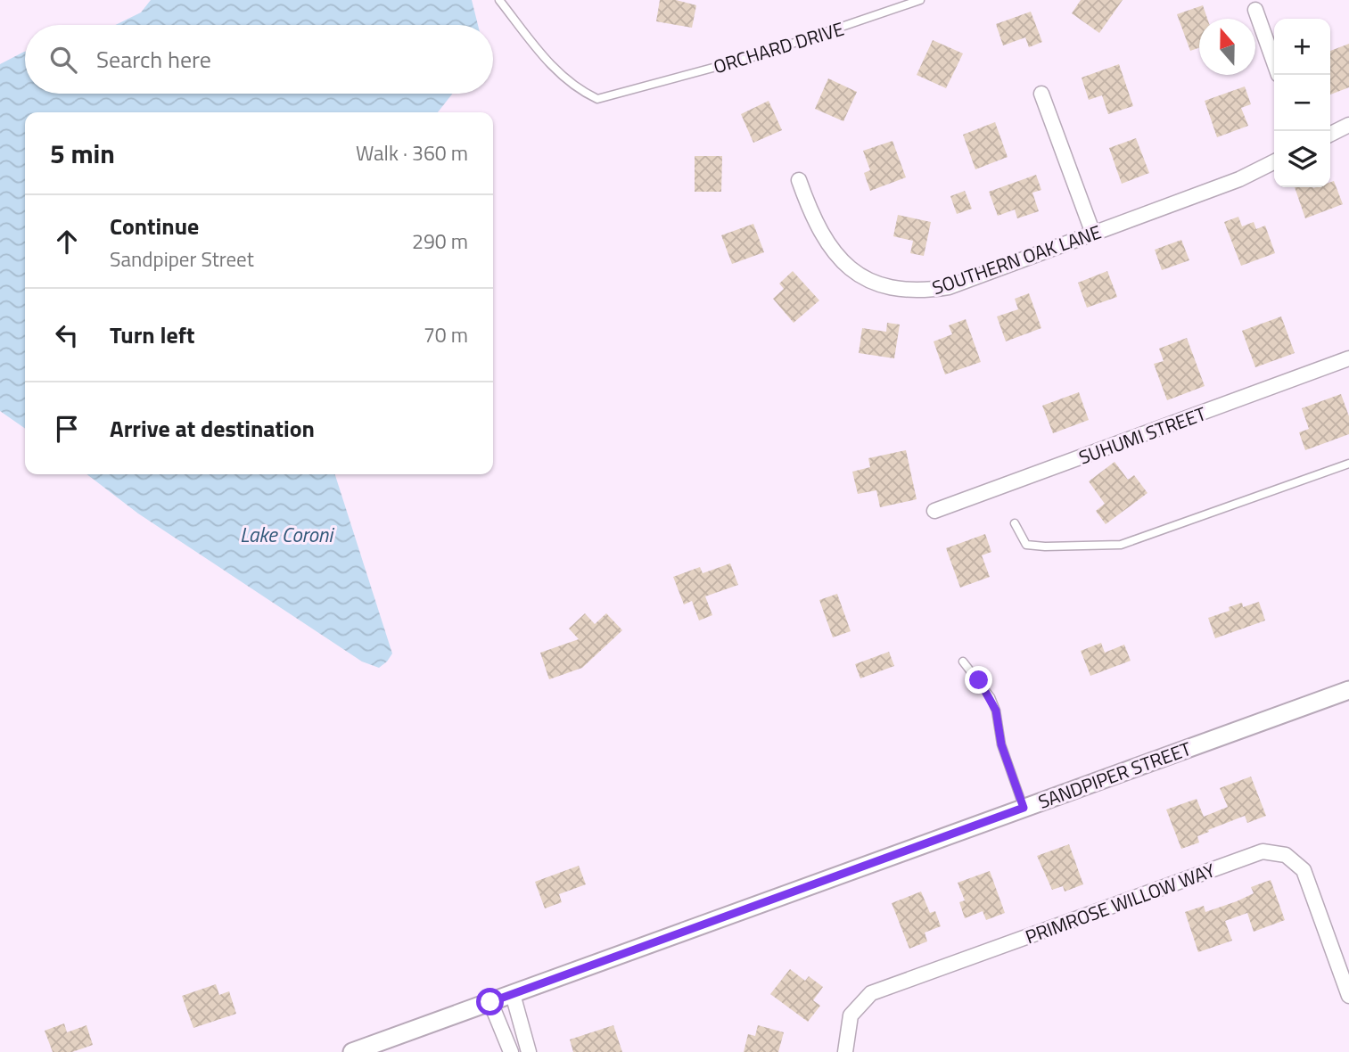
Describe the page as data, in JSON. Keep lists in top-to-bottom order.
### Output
{
  "streets": {
    "street": [
      "SOUTHERN OAK LANE",
      "SUHUMI STREET",
      "SANDPIPER STREET",
      "PRIMROSE WILLOW WAY"
    ],
    "lane": ["ORCHARD DRIVE"]
  },
  "water": ["Lake Coroni"],
  "north": "top",
  "page": {
    "map_buttons": ["+", "−"],
    "search": "Search here",
    "heading": ["5 min", "Walk · 360 m"],
    "list": [
      ["Continue", "Sandpiper Street", "290 m"],
      ["Turn left", "70 m"],
      "Arrive at destination"
    ]
  }
}
